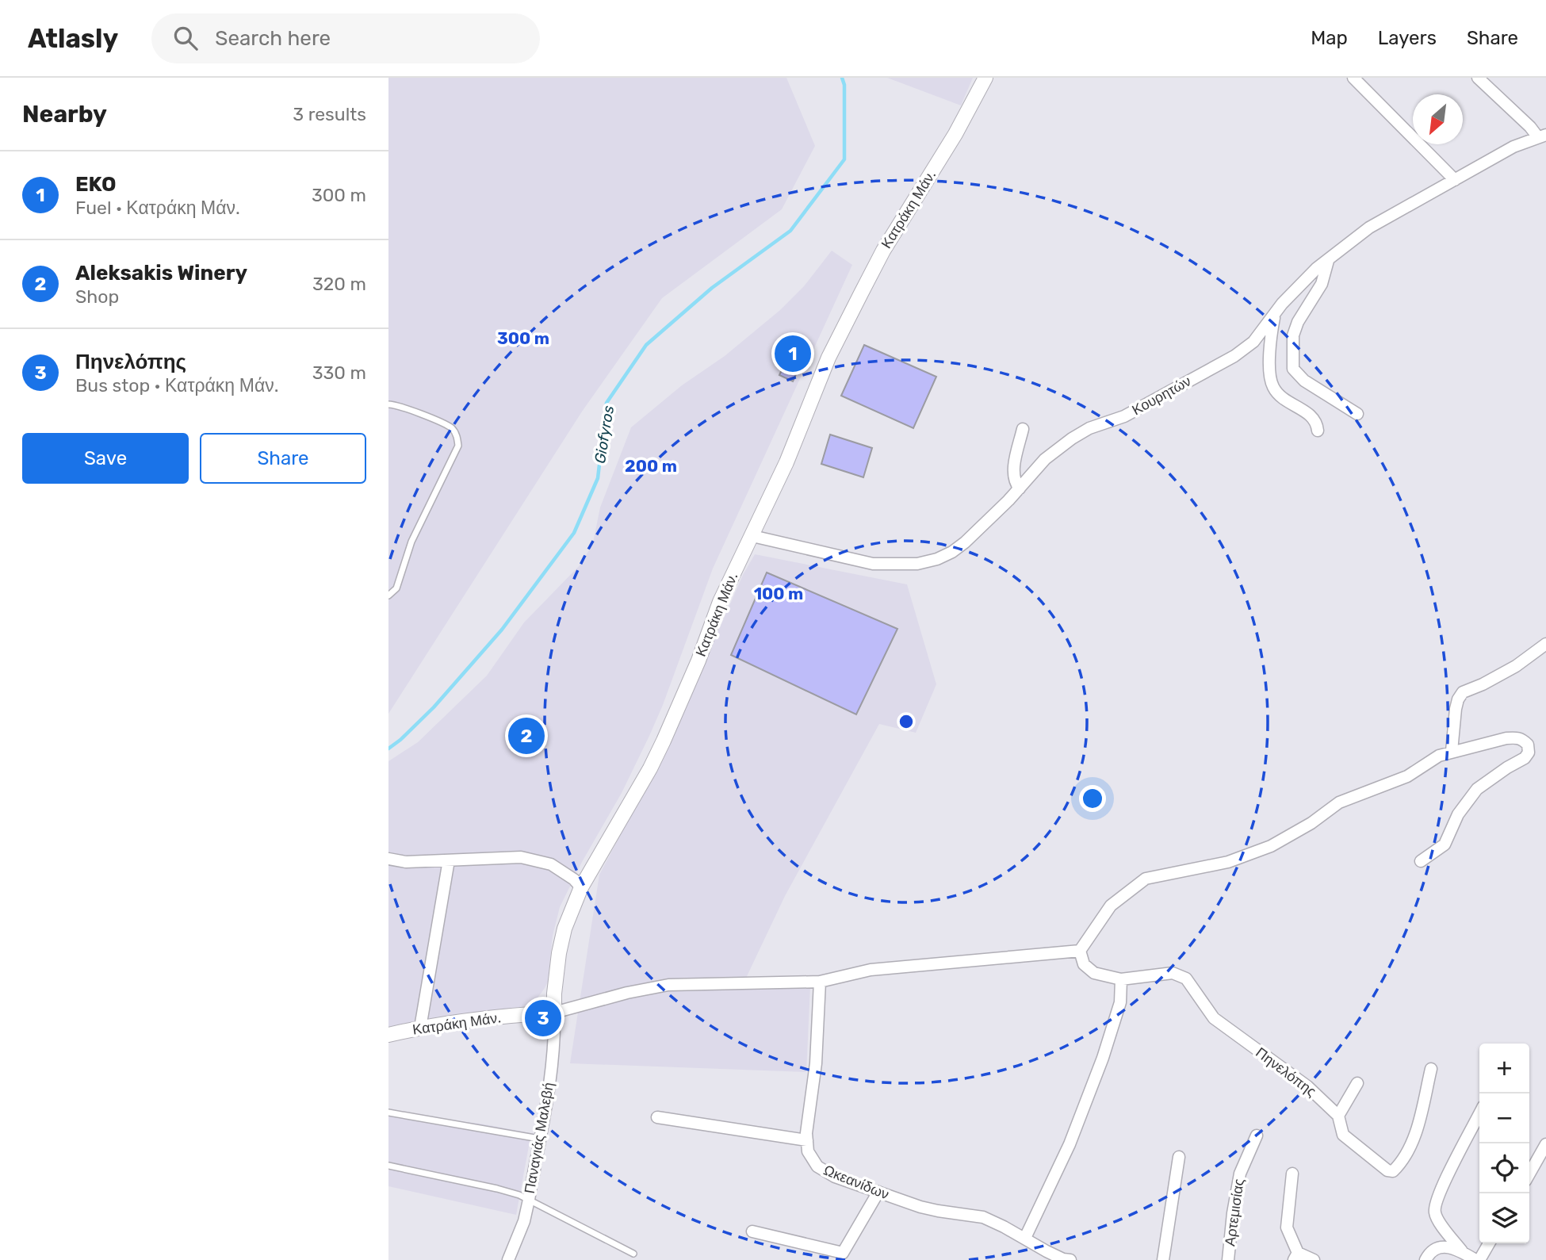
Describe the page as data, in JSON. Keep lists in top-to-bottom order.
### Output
{
  "streets": {
    "street": [
      "Κατράκη Μάν.",
      "Κουρητών",
      "Πηνελόπης",
      "Παναγιάς Μαλεβή",
      "Ωκεανίδων",
      "Αρτεμισίας"
    ]
  },
  "crossings": [
    ["Κατράκη Μάν.", "Κουρητών"],
    ["Κατράκη Μάν.", "Παναγιάς Μαλεβή"]
  ],
  "water": ["Giofyros"],
  "north": "bottom left",
  "page": {
    "header": "Atlasly",
    "search": "Search here",
    "nav": ["Map", "Layers", "Share"],
    "heading": ["Nearby", "3 results"],
    "list": [
      {
        "mark": "1",
        "name": "EKO",
        "note": "Fuel · Κατράκη Μάν.",
        "value": "300 m"
      },
      {
        "mark": "2",
        "name": "Aleksakis Winery",
        "note": "Shop",
        "value": "320 m"
      },
      {
        "mark": "3",
        "name": "Πηνελόπης",
        "note": "Bus stop · Κατράκη Μάν.",
        "value": "330 m"
      }
    ],
    "pins": ["1", "2", "3"],
    "buttons": ["Save", "Share"],
    "map_buttons": ["+", "−"]
  },
  "rings": ["300 m", "200 m", "100 m"]
}
